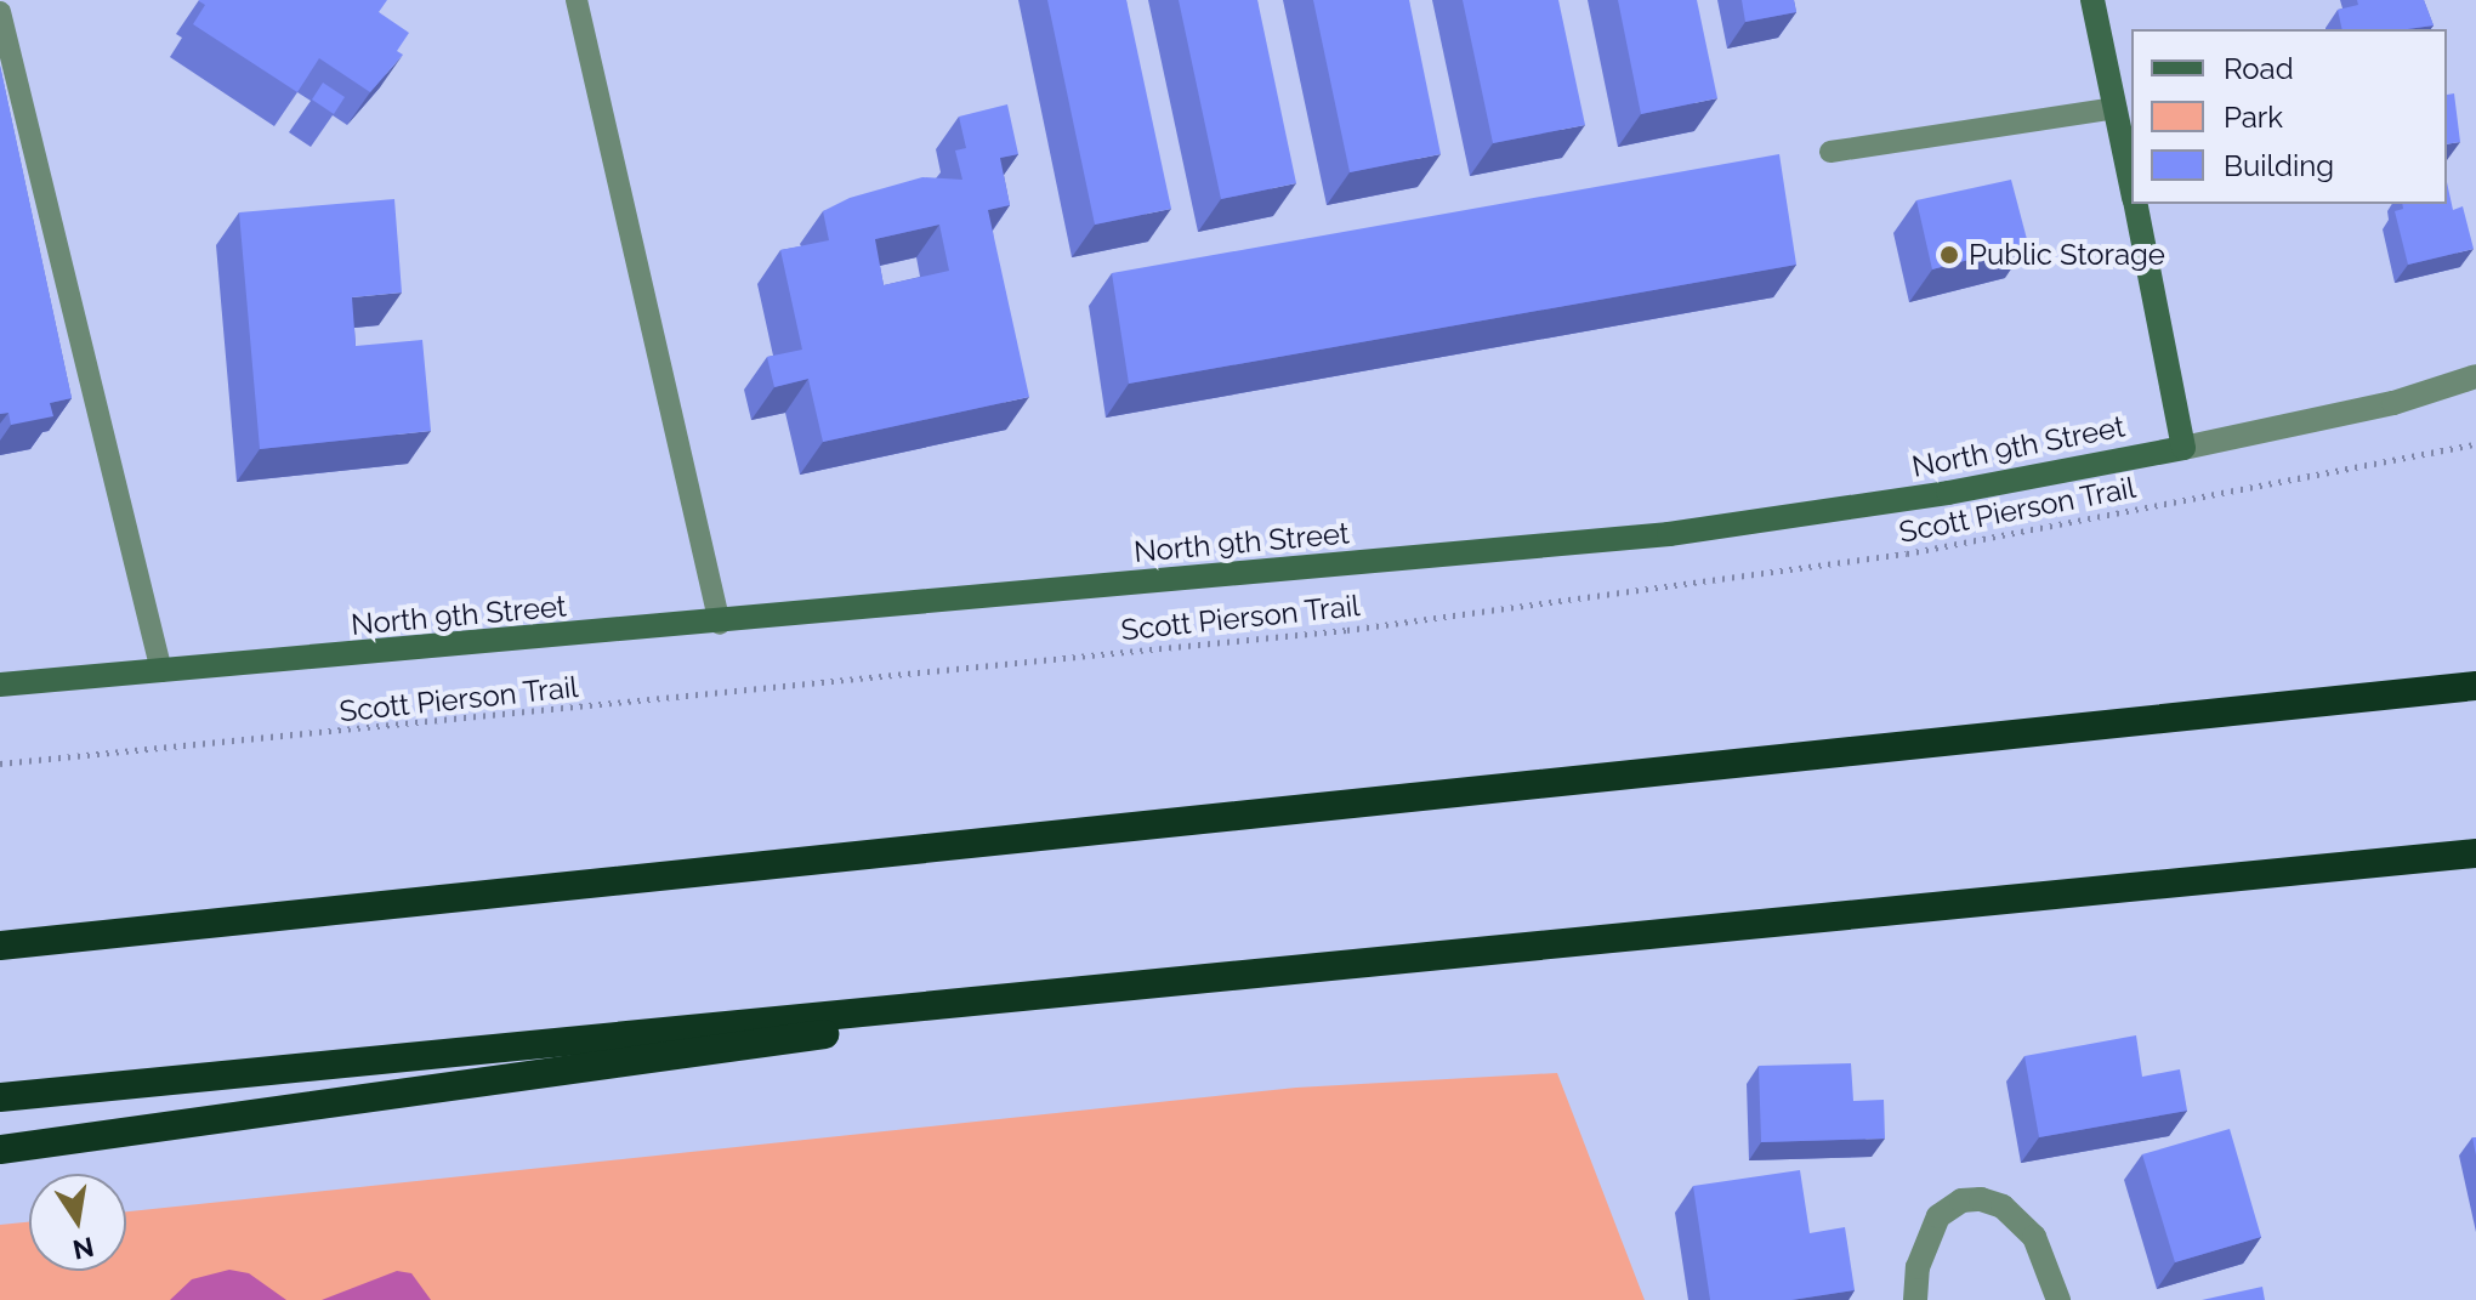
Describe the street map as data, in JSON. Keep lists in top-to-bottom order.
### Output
{
  "streets": {
    "street": ["North 9th Street"],
    "path": ["Scott Pierson Trail"]
  },
  "places": ["Public Storage"],
  "legend": ["Road", "Park", "Building"],
  "north": "bottom"
}
